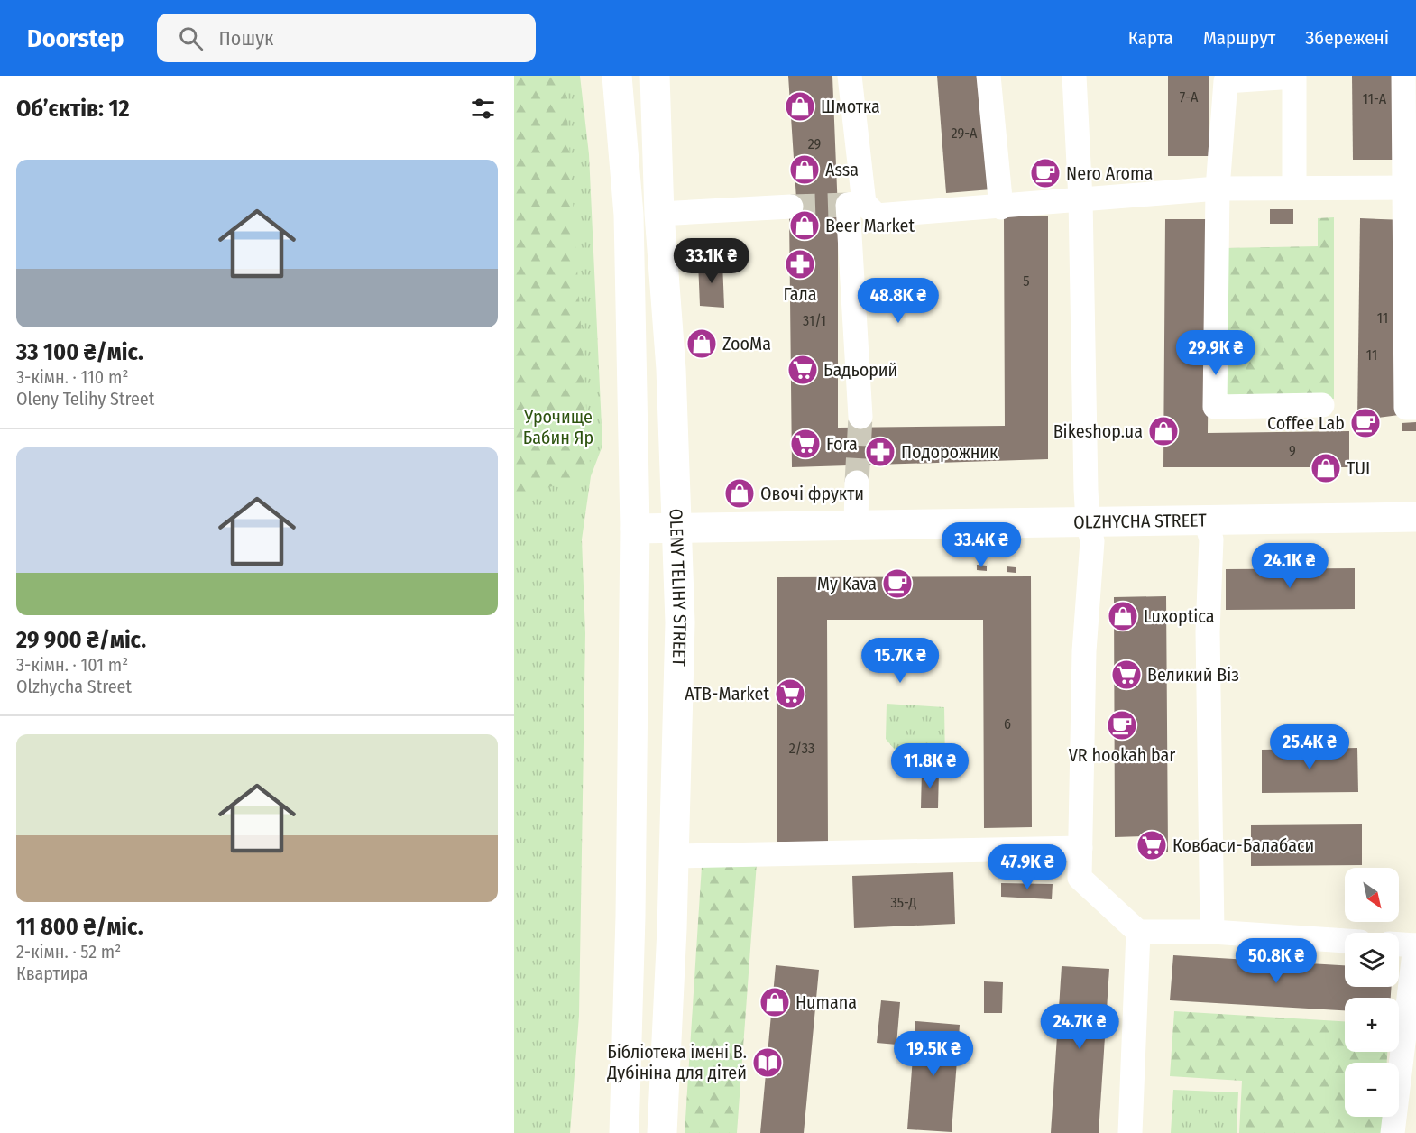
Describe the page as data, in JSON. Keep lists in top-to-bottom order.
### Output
{
  "streets": {
    "main road": ["OLZHYCHA STREET", "OLENY TELIHY STREET"]
  },
  "crossings": [
    ["OLZHYCHA STREET", "OLENY TELIHY STREET"]
  ],
  "parks": ["Урочище Бабин Яр"],
  "places": {
    "shop": [
      "Шмотка",
      "Assa",
      "Beer Market",
      "ZooMa",
      "Bikeshop.ua",
      "TUI",
      "Овочі фрукти",
      "Luxoptica",
      "Humana"
    ],
    "cafe": [
      "Nero Aroma",
      "Coffee Lab",
      "My Kava",
      "VR hookah bar"
    ],
    "pharmacy": ["Гала", "Подорожник"],
    "supermarket": [
      "Бадьорий",
      "Fora",
      "Великий Віз",
      "ATB-Market",
      "Ковбаси-Балабаси"
    ],
    "library": ["Бібліотека імені В. Дубініна для дітей"]
  },
  "house_numbers": [
    "7-А",
    "11-А",
    "29-А",
    "29",
    "5",
    "11",
    "31/1",
    "11",
    "9",
    "6",
    "2/33",
    "35-Д"
  ],
  "north": "bottom right",
  "page": {
    "header": "Doorstep",
    "search": "Пошук",
    "nav": ["Карта", "Маршрут", "Збережені"],
    "heading": "Об’єктів: 12",
    "list": [
      {
        "name": "33 100 ₴/міс.",
        "note": "3-кімн. · 110 m² · Oleny Telihy Street"
      },
      {
        "name": "29 900 ₴/міс.",
        "note": "3-кімн. · 101 m² · Olzhycha Street"
      },
      {
        "name": "11 800 ₴/міс.",
        "note": "2-кімн. · 52 m² · Квартира"
      }
    ],
    "price": [
      "33.1K ₴",
      "48.8K ₴",
      "29.9K ₴",
      "33.4K ₴",
      "24.1K ₴",
      "15.7K ₴",
      "25.4K ₴",
      "11.8K ₴",
      "47.9K ₴",
      "50.8K ₴",
      "24.7K ₴",
      "19.5K ₴"
    ],
    "map_buttons": ["+", "−"]
  }
}
